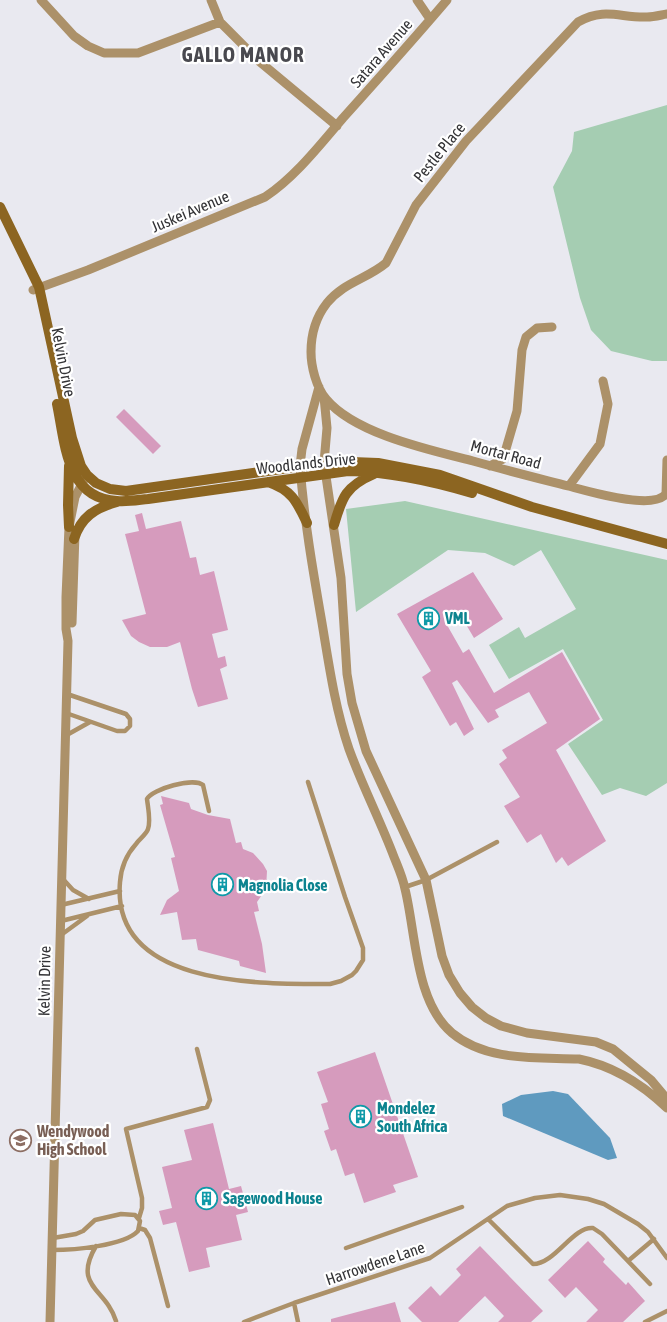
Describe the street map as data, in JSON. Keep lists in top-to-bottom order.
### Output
{
  "streets": {
    "main road": ["Kelvin Drive", "Woodlands Drive"],
    "street": [
      "Satara Avenue",
      "Pestle Place",
      "Juskei Avenue",
      "Mortar Road"
    ],
    "lane": ["Harrowdene Lane"]
  },
  "crossings": [
    ["Satara Avenue", "Juskei Avenue"],
    ["Pestle Place", "Mortar Road"],
    ["Juskei Avenue", "Kelvin Drive"],
    ["Kelvin Drive", "Woodlands Drive"]
  ],
  "districts": ["GALLO MANOR"],
  "places": {
    "building": [
      "VML",
      "Magnolia Close",
      "Mondelez South Africa",
      "Sagewood House"
    ],
    "school or university": ["Wendywood High School"]
  }
}
